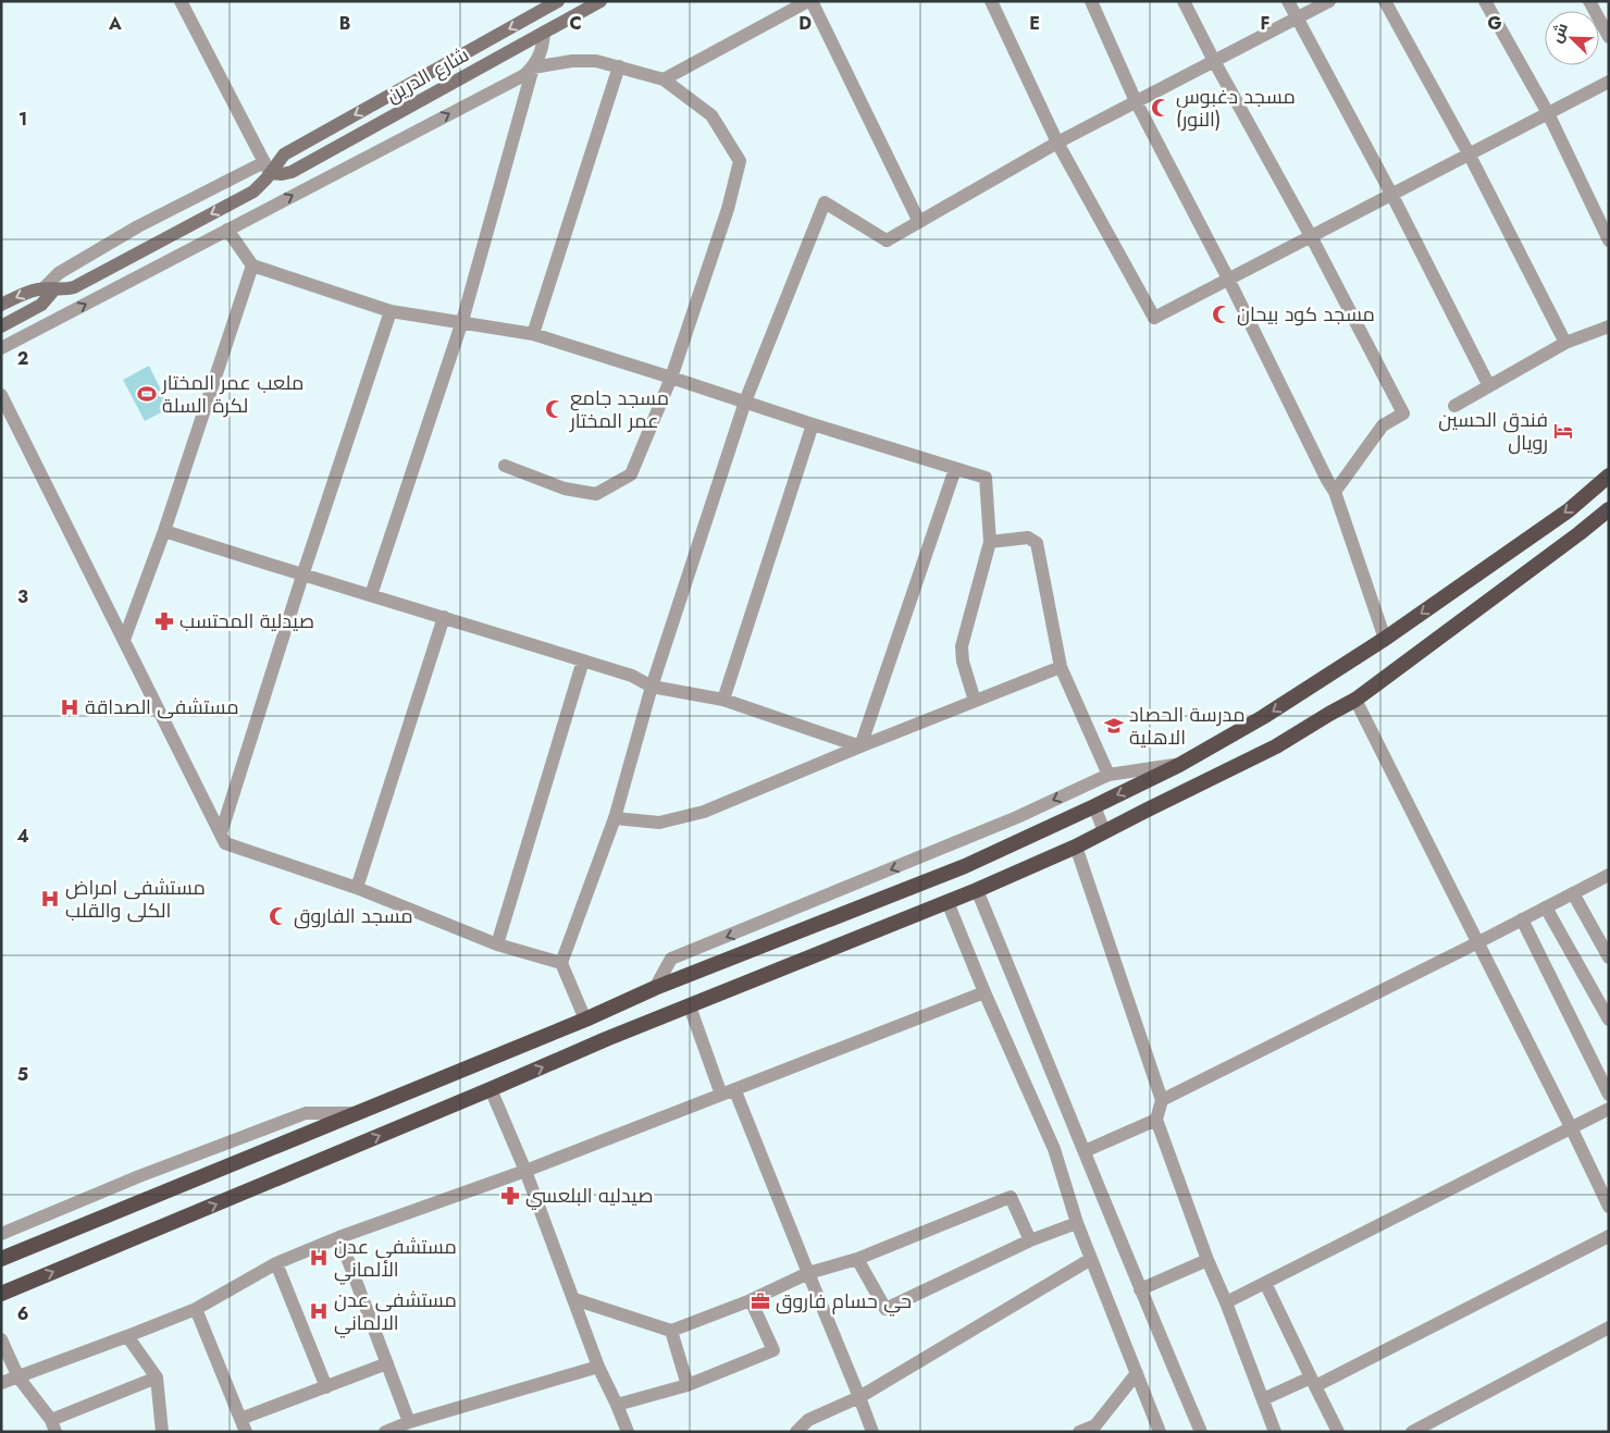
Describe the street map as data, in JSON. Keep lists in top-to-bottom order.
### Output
{
  "streets": {
    "main road": ["شارع الدرين"]
  },
  "places": {
    "mosque": [
      "مسجد دغبوس (النور)",
      "مسجد كود بيحان",
      "مسجد جامع عمر المختار",
      "مسجد الفاروق"
    ],
    "sports": ["ملعب عمر المختار لكرة السلة"],
    "hotel": ["فندق الحسين رويال"],
    "pharmacy": ["صيدلية المحتسب", "صيدليه البلعسي"],
    "hospital": [
      "مستشفى الصداقة",
      "مستشفى امراض الكلى والقلب",
      "مستشفى عدن الألماني",
      "مستشفى عدن الالماني"
    ],
    "school or university": ["مدرسة الحصاد الاهلية"],
    "office": ["حي حسام فاروق"]
  },
  "north": "top left",
  "grid": {
    "columns": [
      "A",
      "B",
      "C",
      "D",
      "E",
      "F",
      "G"
    ],
    "rows": [
      "1",
      "2",
      "3",
      "4",
      "5",
      "6"
    ]
  }
}
